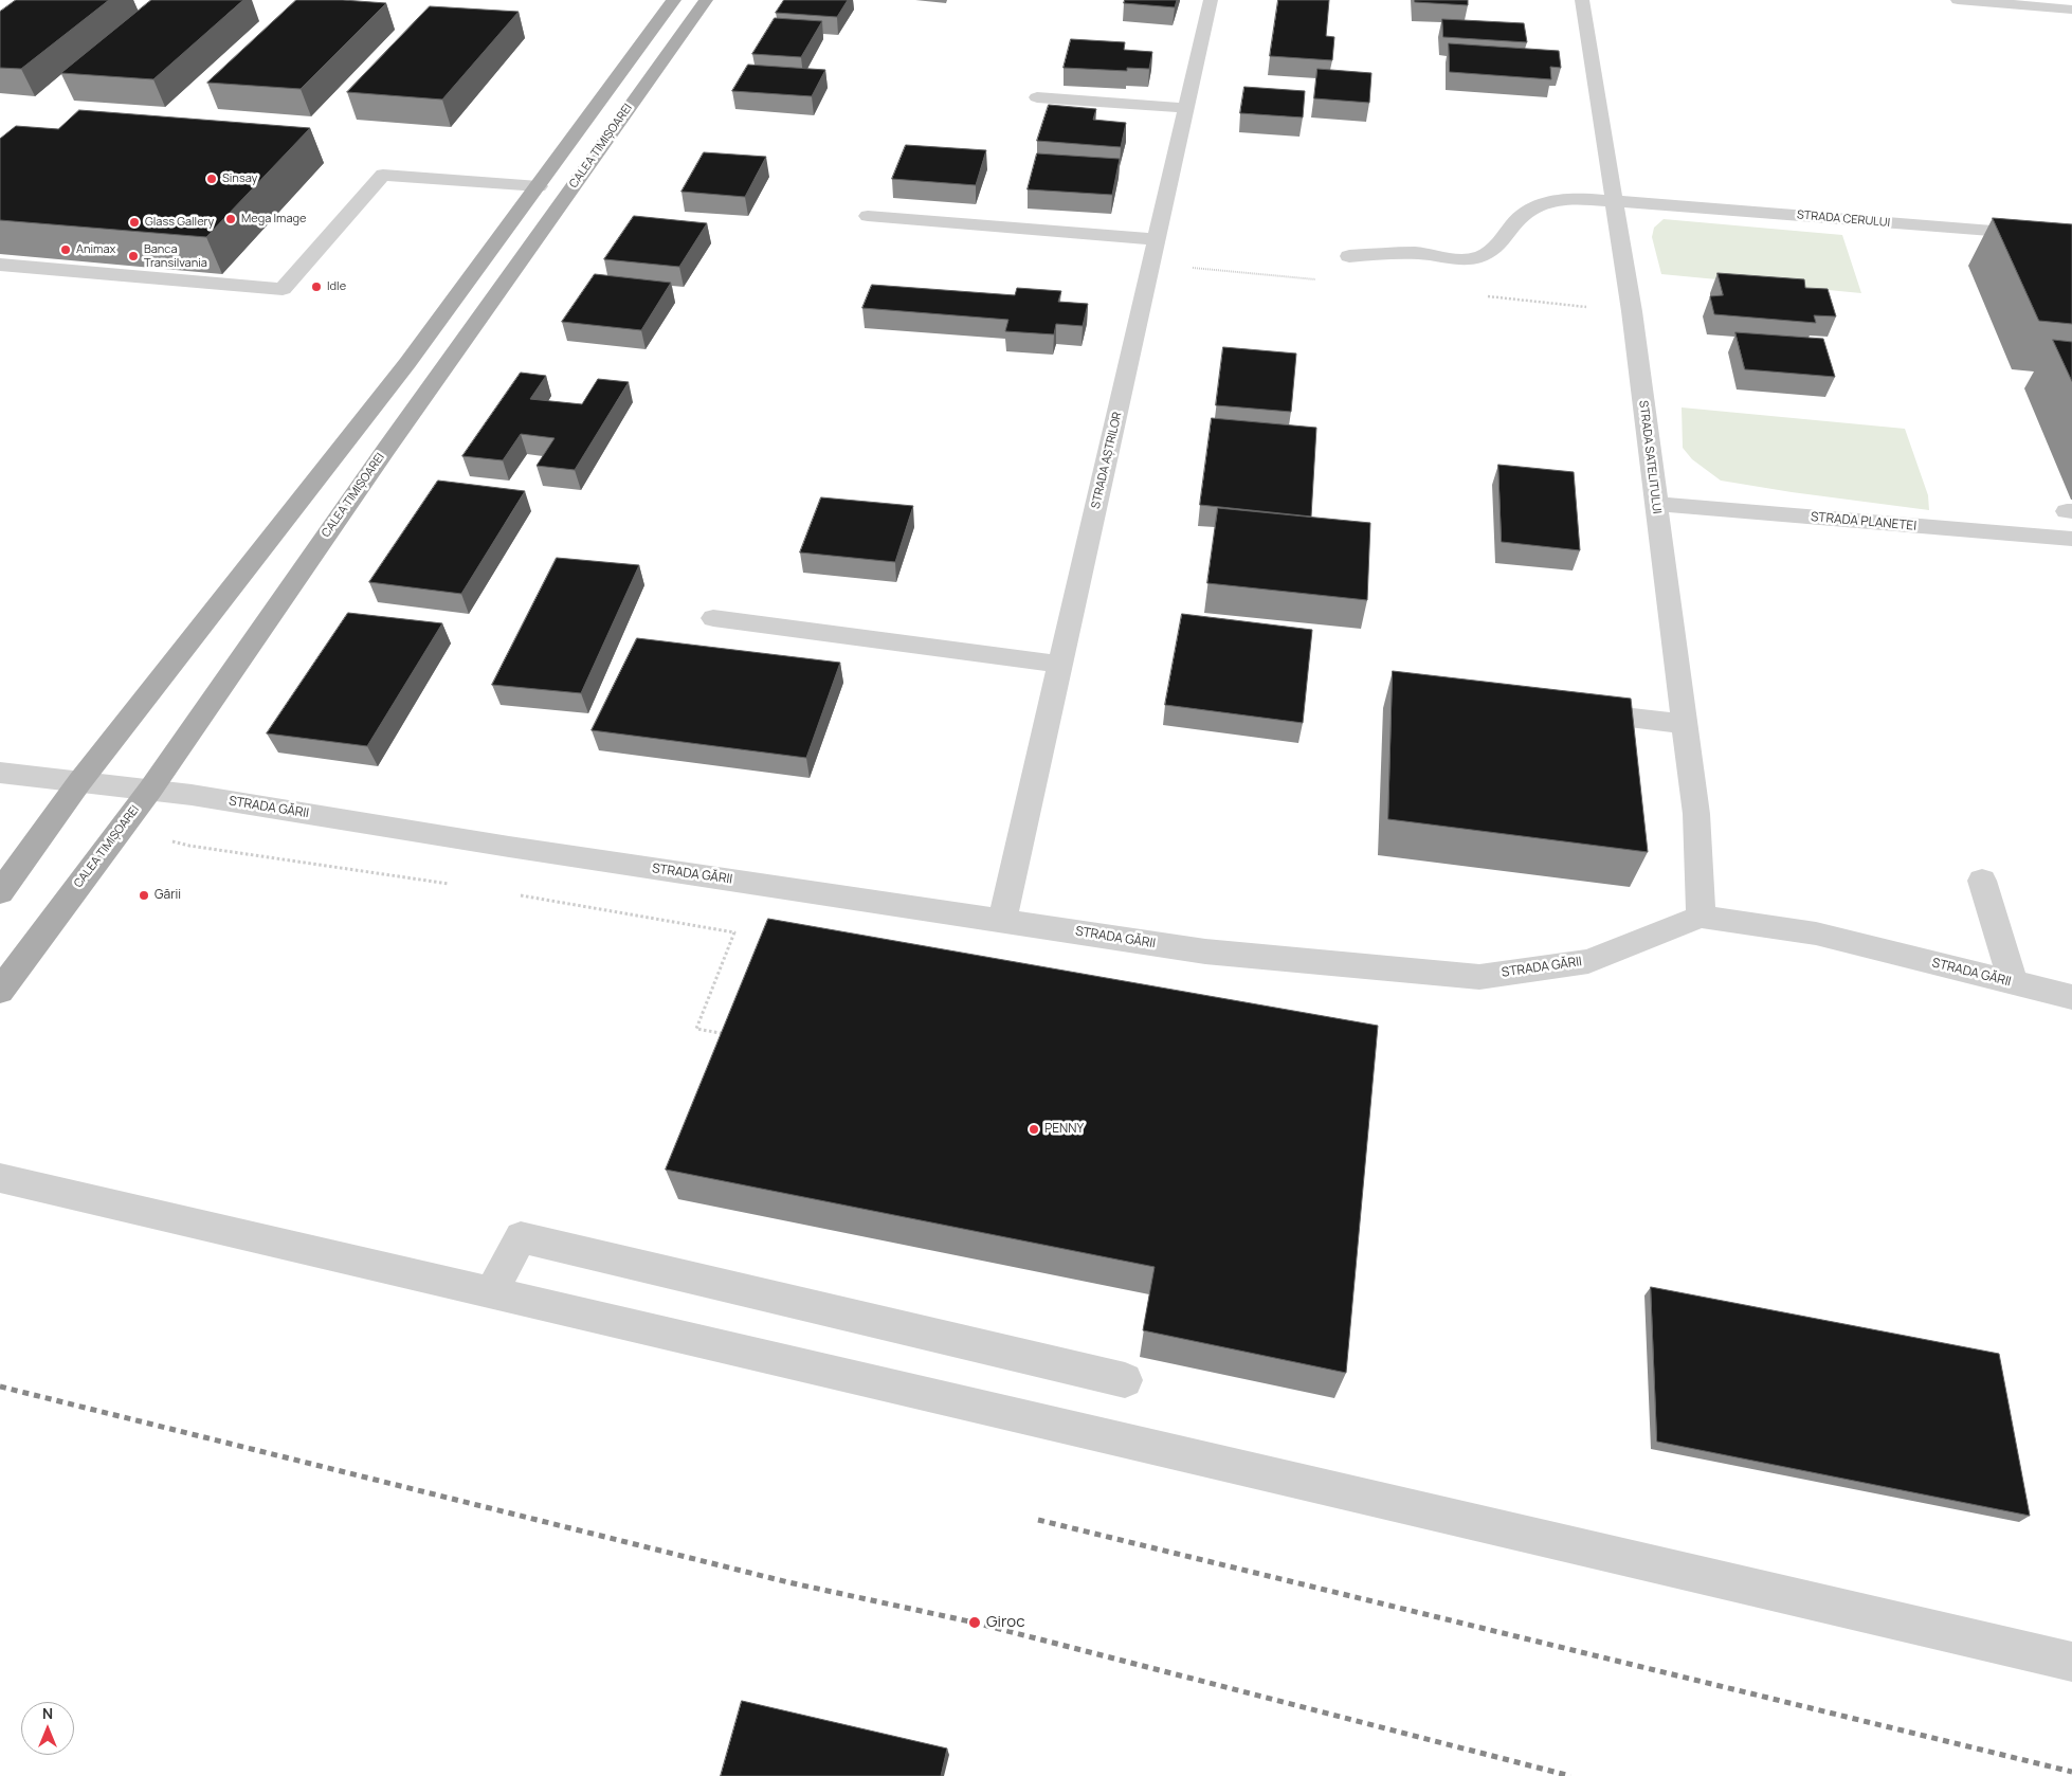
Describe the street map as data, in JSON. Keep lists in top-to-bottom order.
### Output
{
  "streets": {
    "main road": ["CALEA TIMIȘOAREI"],
    "street": [
      "STRADA CERULUI",
      "STRADA SATELITULUI",
      "STRADA AȘTRILOR",
      "STRADA PLANETEI",
      "STRADA GĂRII"
    ]
  },
  "crossings": [
    ["CALEA TIMIȘOAREI", "STRADA GĂRII"],
    ["STRADA CERULUI", "STRADA SATELITULUI"],
    ["STRADA SATELITULUI", "STRADA PLANETEI"],
    ["STRADA SATELITULUI", "STRADA GĂRII"],
    ["STRADA AȘTRILOR", "STRADA GĂRII"]
  ],
  "places": [
    "Sinsay",
    "Mega Image",
    "Glass Gallery",
    "Animax",
    "Banca Transilvania",
    "Idle",
    "Gării",
    "PENNY",
    "Giroc"
  ],
  "north": "top"
}
